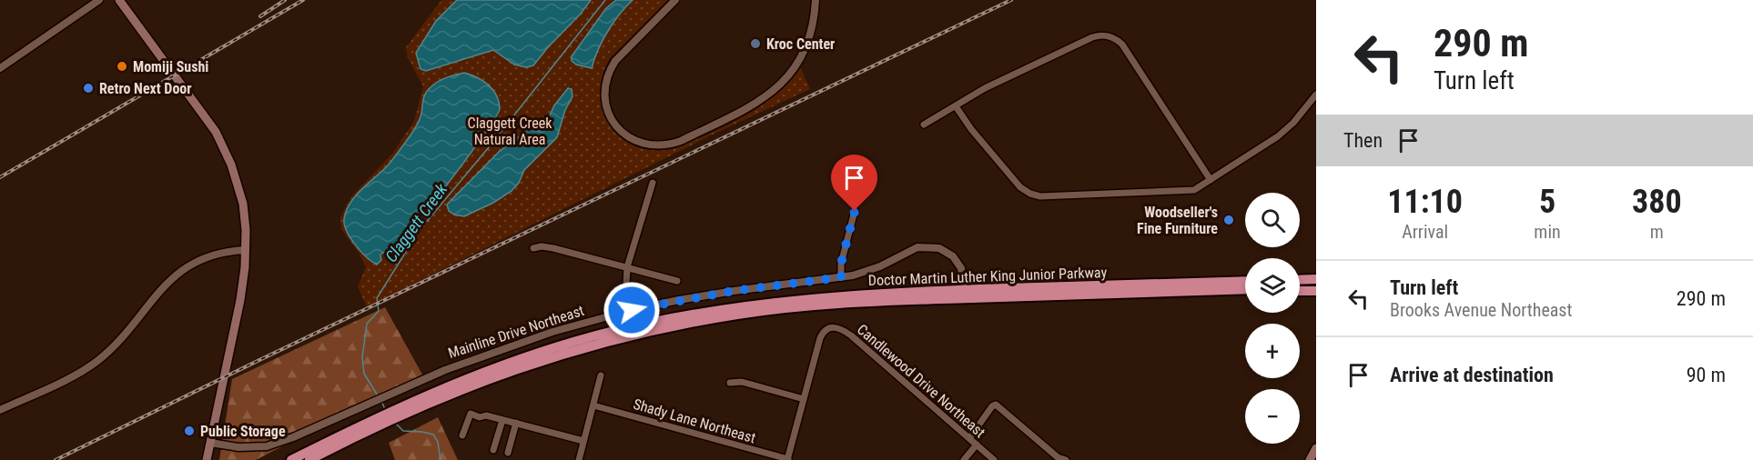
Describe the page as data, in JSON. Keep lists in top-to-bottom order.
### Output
{
  "streets": {
    "highway": ["Doctor Martin Luther King Junior Parkway"],
    "street": ["Mainline Drive Northeast", "Candlewood Drive Northeast", "Shady Lane Northeast"]
  },
  "crossings": [
    ["Doctor Martin Luther King Junior Parkway", "Mainline Drive Northeast"]
  ],
  "water": ["Claggett Creek"],
  "parks": ["Claggett Creek Natural Area"],
  "places": [
    "Kroc Center",
    "Momiji Sushi",
    "Retro Next Door",
    "Woodseller's Fine Furniture",
    "Public Storage"
  ],
  "page": {
    "turn": ["290 m", "Turn left"],
    "then": "Then",
    "eta": [
      "11:10",
      "Arrival",
      "5",
      "min",
      "380",
      "m"
    ],
    "map_buttons": ["+", "−"],
    "list": [
      {
        "name": "Turn left",
        "note": "Brooks Avenue Northeast",
        "value": "290 m"
      },
      {
        "name": "Arrive at destination",
        "value": "90 m"
      }
    ]
  }
}
